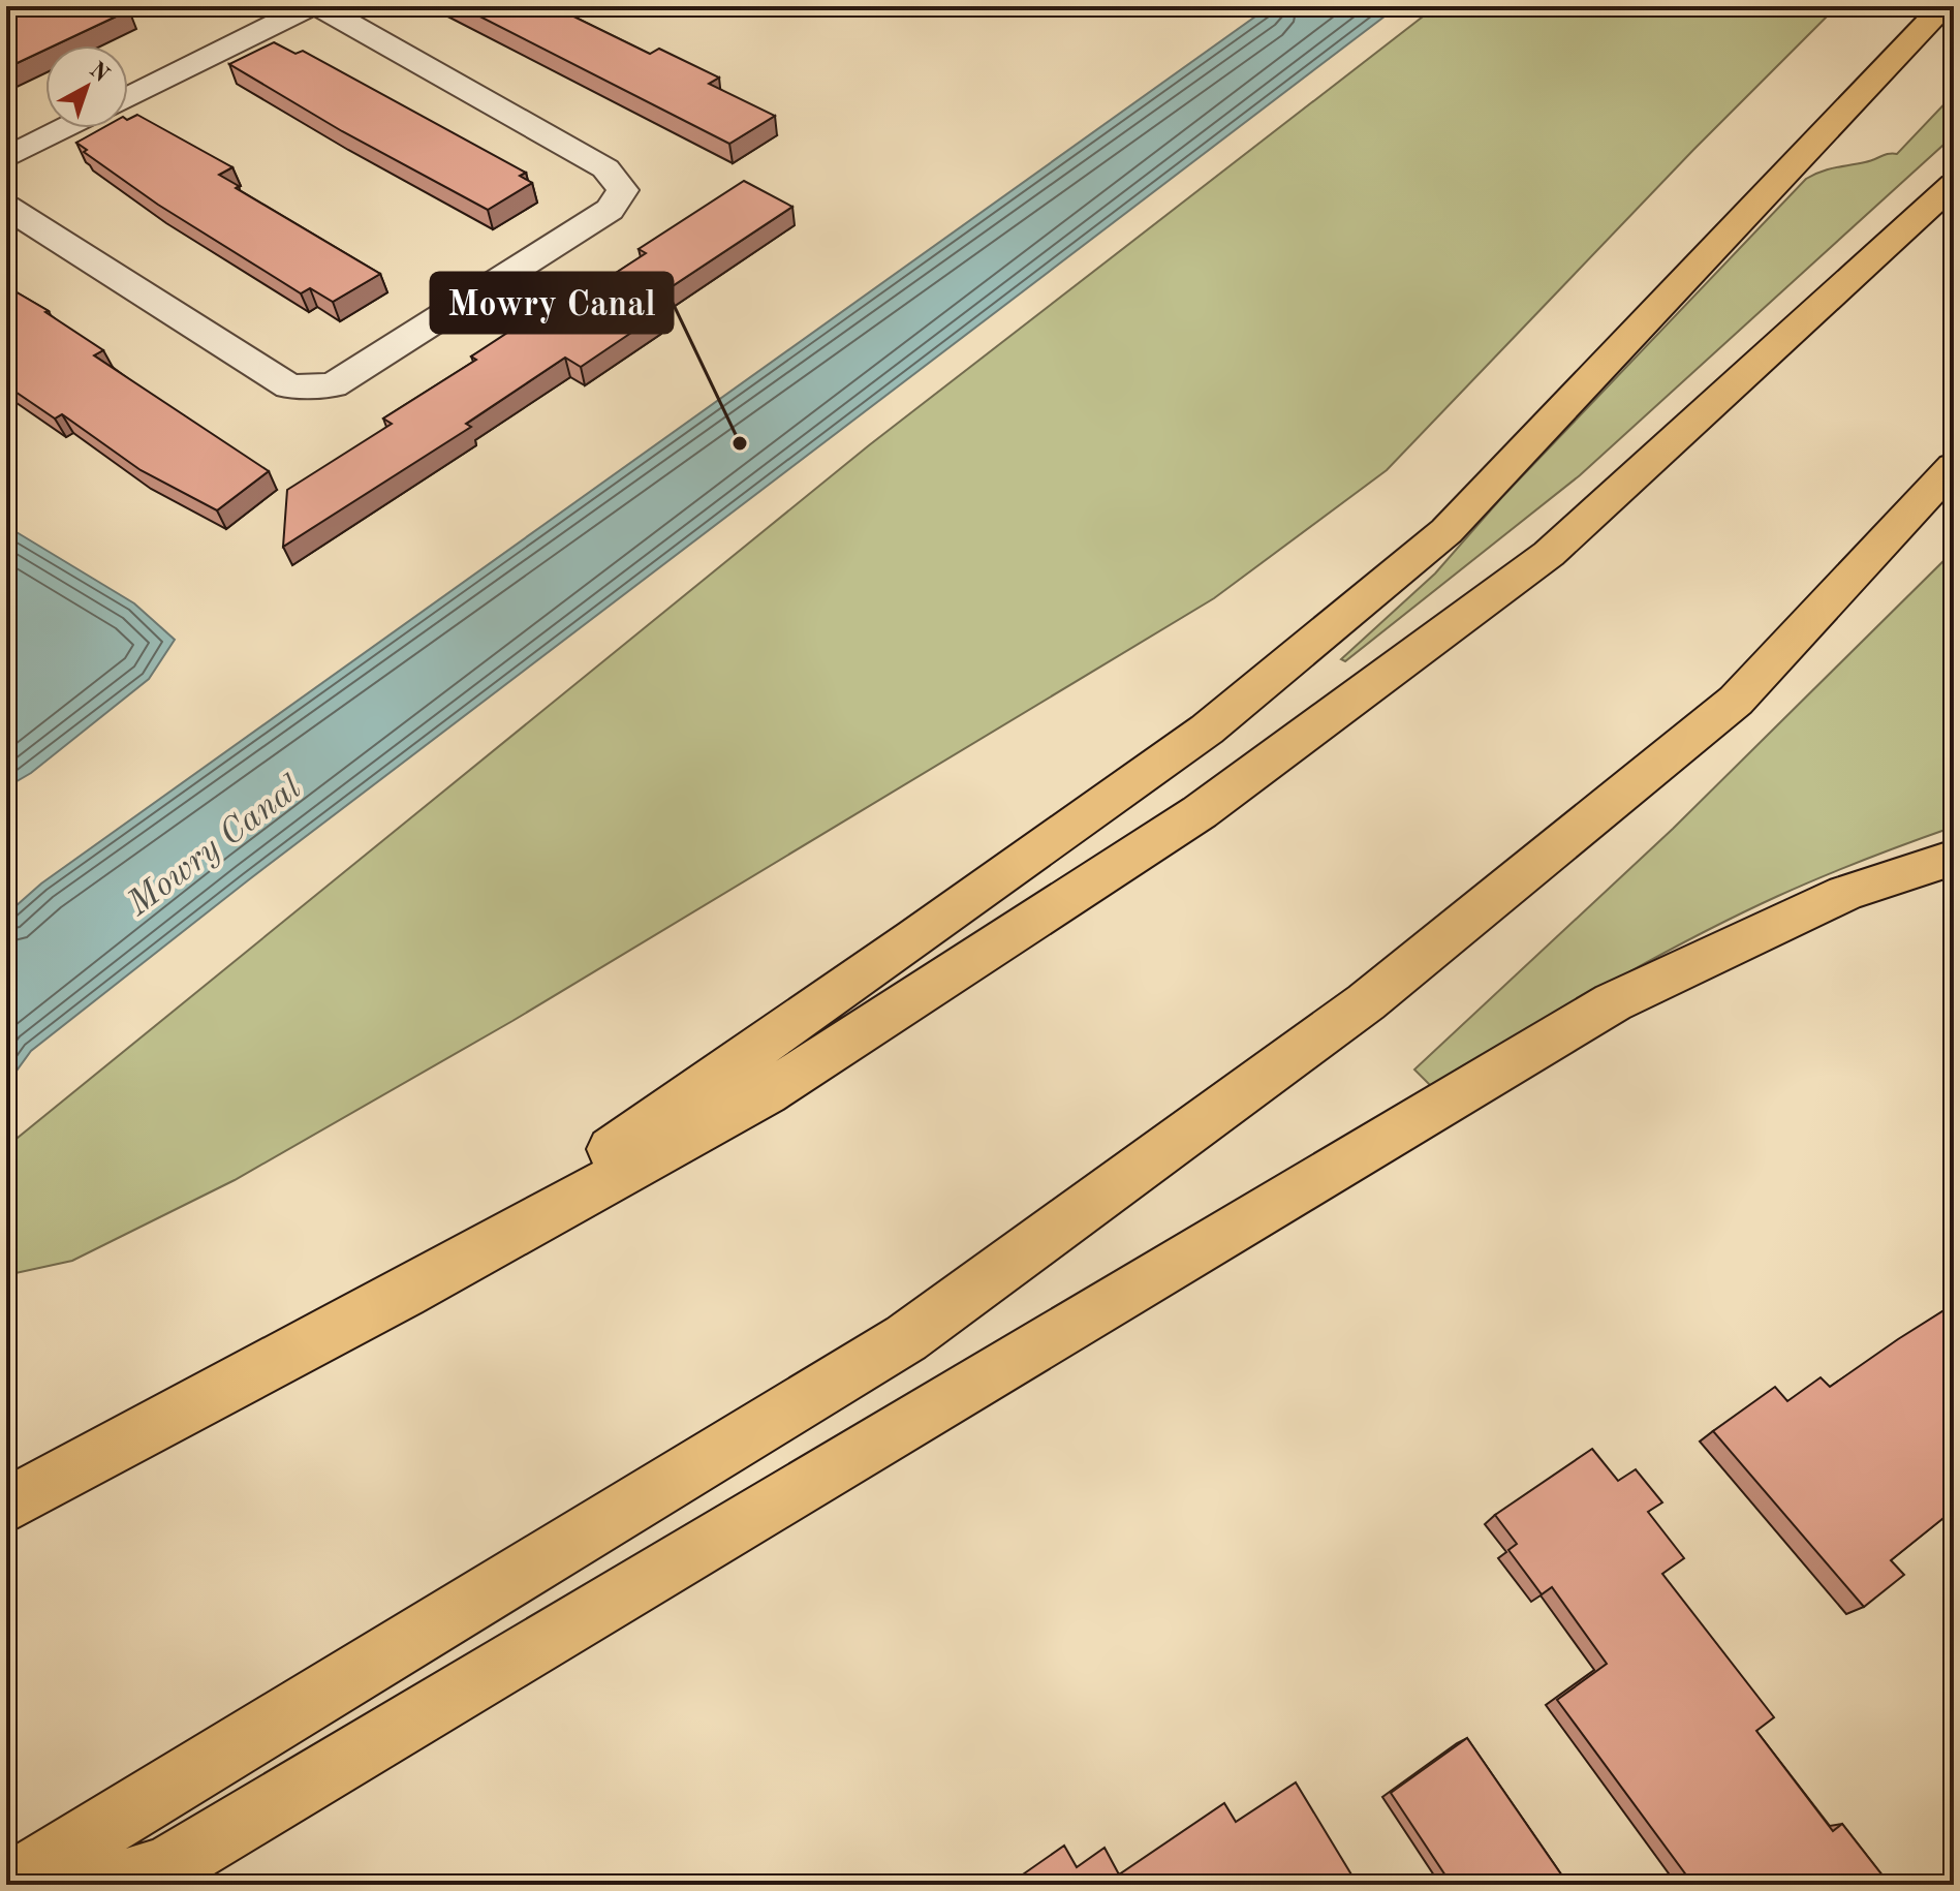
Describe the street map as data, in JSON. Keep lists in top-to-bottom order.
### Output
{
  "water": ["Mowry Canal"],
  "places": ["Mowry Canal"],
  "north": "top right"
}
